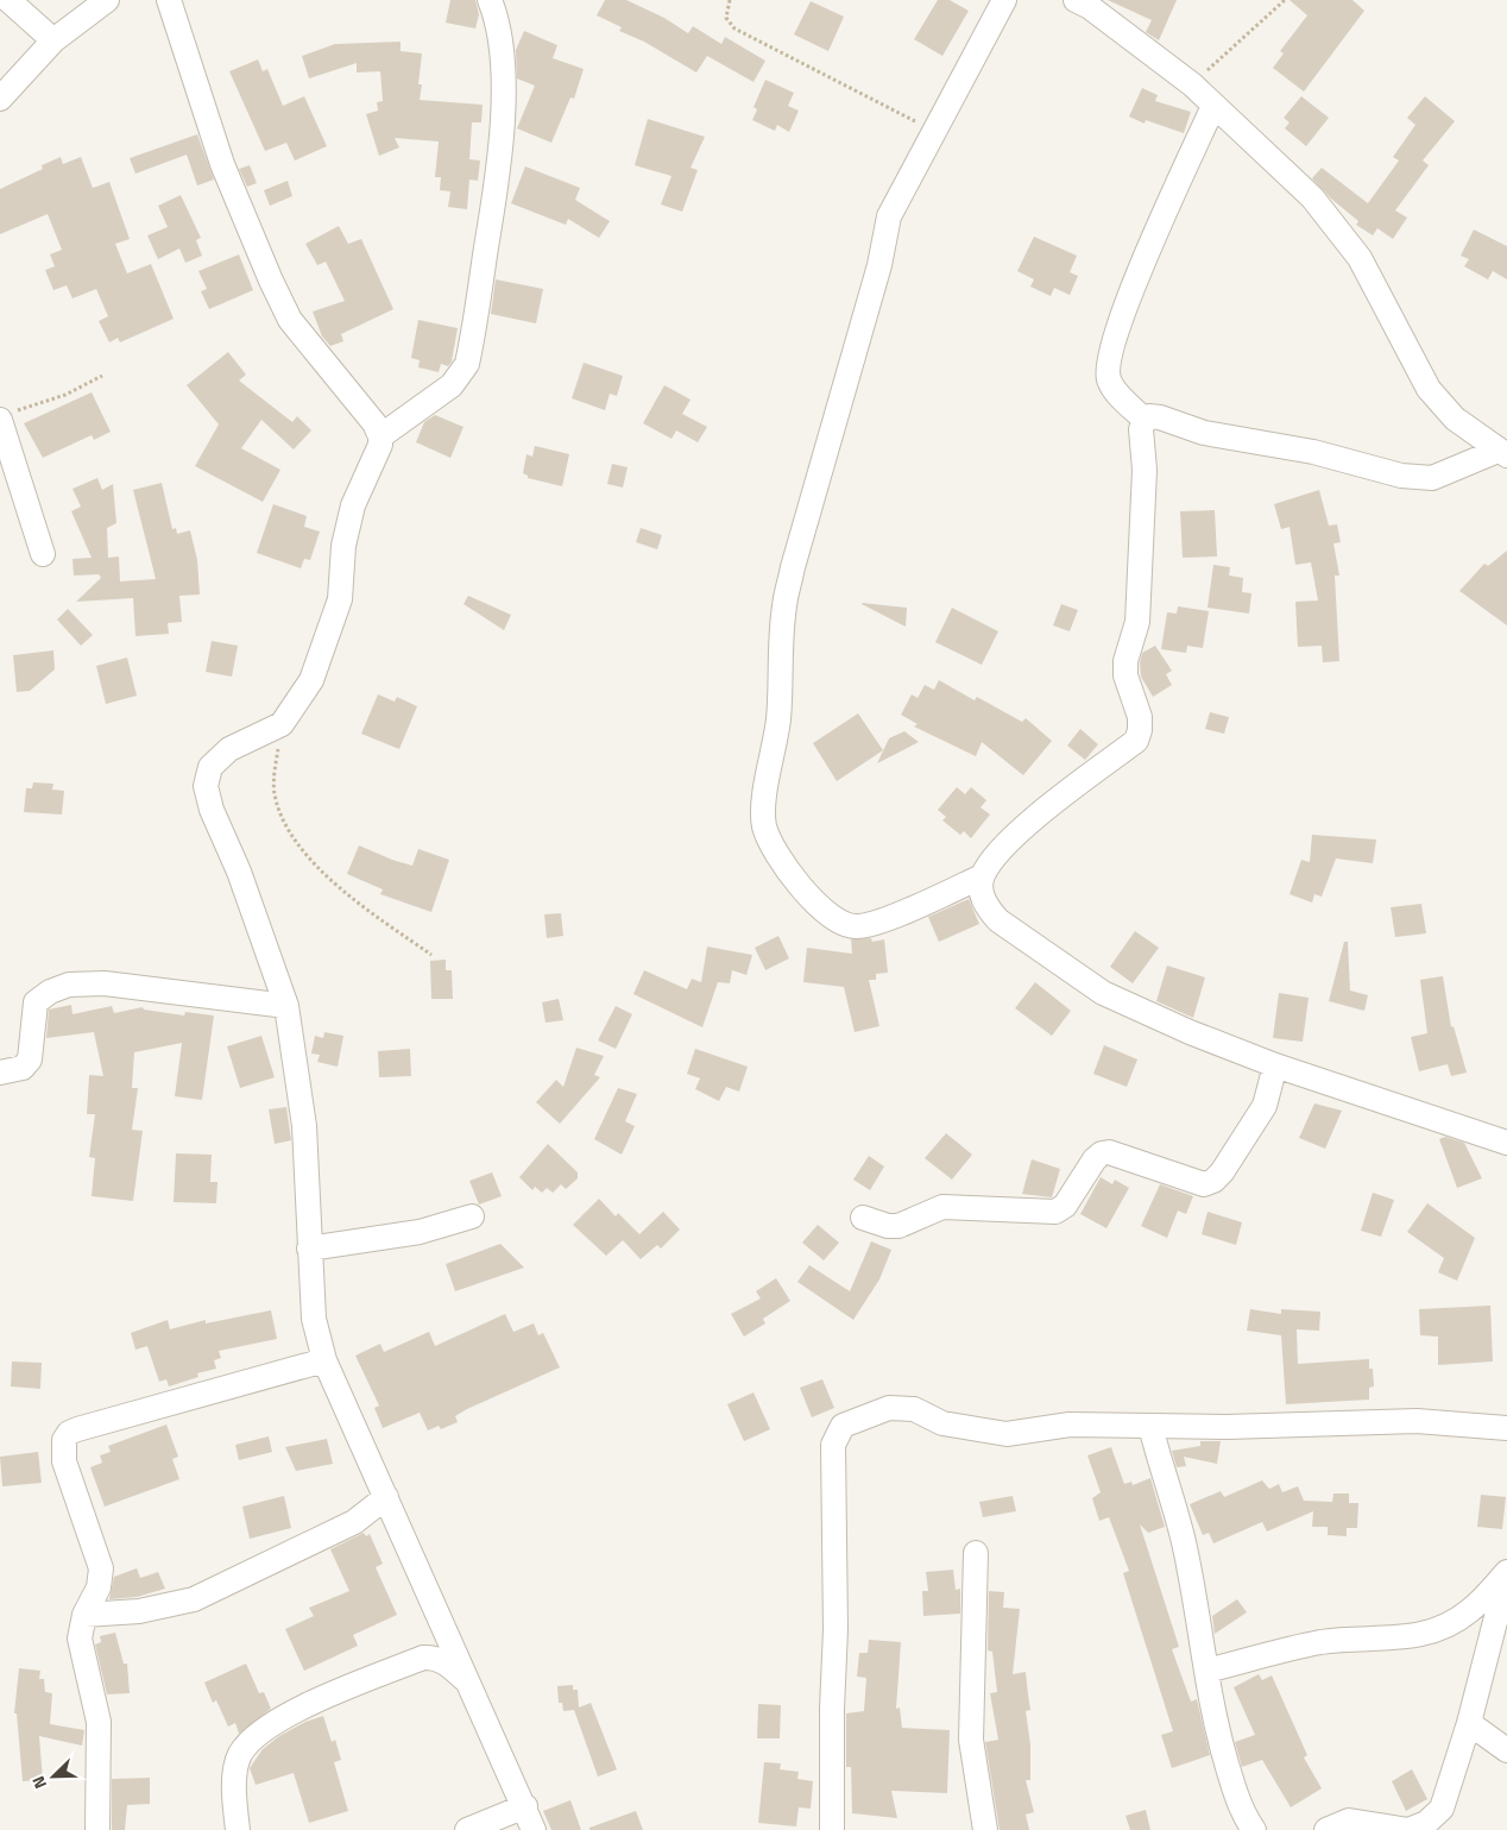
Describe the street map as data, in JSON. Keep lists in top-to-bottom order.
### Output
{
  "north": "bottom left"
}
